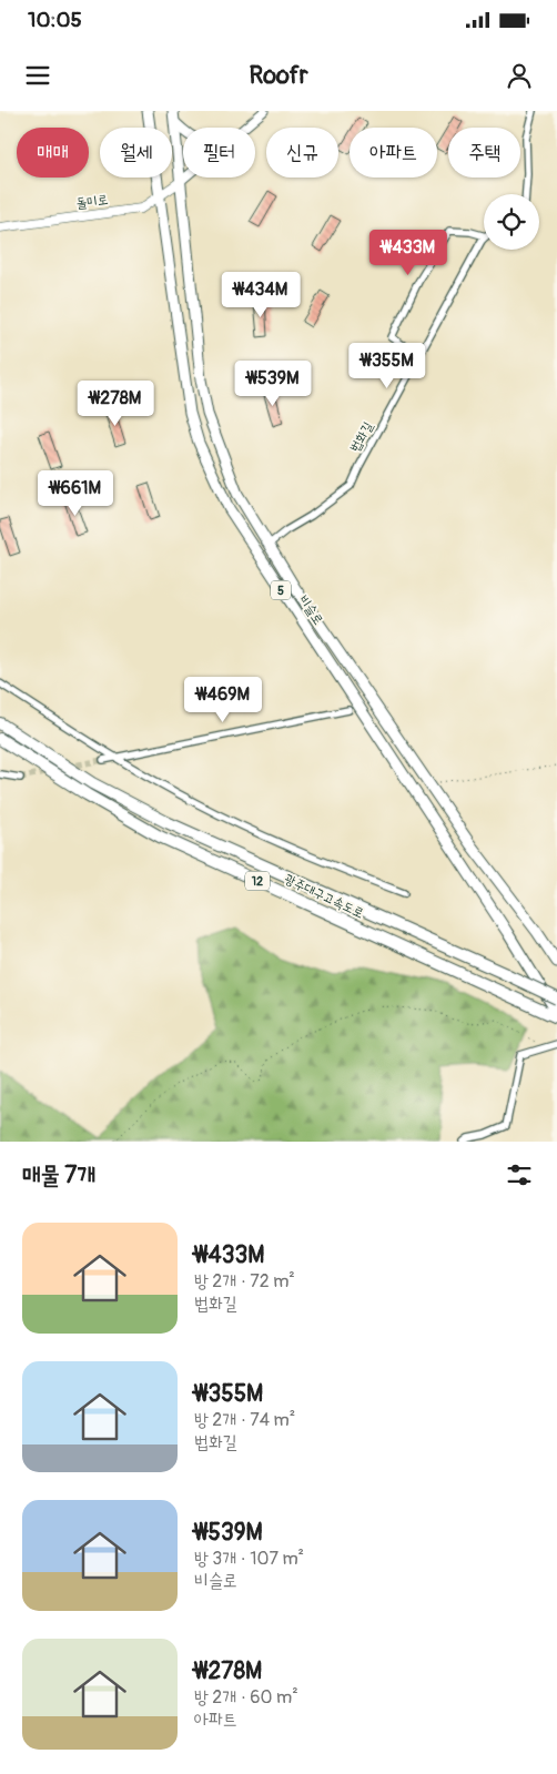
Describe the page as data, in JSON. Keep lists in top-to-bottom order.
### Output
{
  "streets": {
    "highway": ["12", "광주대구고속도로"],
    "main road": ["돌미로", "5", "비슬로"],
    "street": ["법화길"]
  },
  "crossings": [
    ["돌미로", "비슬로"],
    ["법화길", "비슬로"]
  ],
  "page": {
    "status": "10:05",
    "header": "Roofr",
    "chip": [
      "매매",
      "월세",
      "필터",
      "신규",
      "아파트",
      "주택"
    ],
    "price": [
      "₩433M",
      "₩434M",
      "₩355M",
      "₩539M",
      "₩278M",
      "₩661M",
      "₩469M"
    ],
    "heading": "매물 7개",
    "list": [
      {
        "name": "₩433M",
        "note": "방 2개 · 72 m² · 법화길"
      },
      {
        "name": "₩355M",
        "note": "방 2개 · 74 m² · 법화길"
      },
      {
        "name": "₩539M",
        "note": "방 3개 · 107 m² · 비슬로"
      },
      {
        "name": "₩278M",
        "note": "방 2개 · 60 m² · 아파트"
      }
    ]
  }
}
